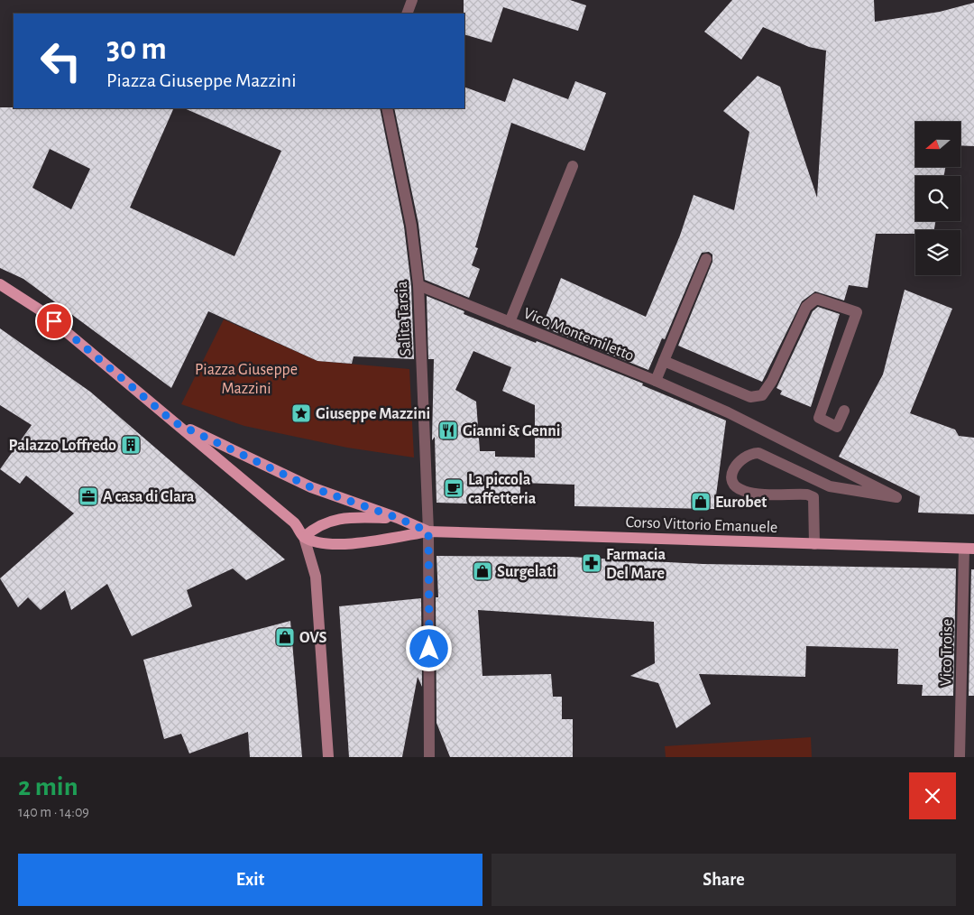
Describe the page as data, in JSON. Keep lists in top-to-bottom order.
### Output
{
  "streets": {
    "main road": ["Corso Vittorio Emanuele"],
    "street": ["Salita Tarsia", "Vico Montemiletto", "Vico Troise"]
  },
  "crossings": [
    ["Salita Tarsia", "Vico Montemiletto"],
    ["Salita Tarsia", "Corso Vittorio Emanuele"],
    ["Vico Montemiletto", "Corso Vittorio Emanuele"],
    ["Corso Vittorio Emanuele", "Vico Troise"]
  ],
  "parks": ["Piazza Giuseppe Mazzini"],
  "places": {
    "place": ["Giuseppe Mazzini"],
    "restaurant": ["Gianni & Genni"],
    "building": ["Palazzo Loffredo"],
    "cafe": ["La piccola caffetteria"],
    "office": ["A casa di Clara"],
    "shop": ["Eurobet", "Surgelati", "OVS"],
    "pharmacy": ["Farmacia Del Mare"]
  },
  "north": "left",
  "page": {
    "turn": ["30 m", "Piazza Giuseppe Mazzini"],
    "heading": ["2 min", "140 m · 14:09"],
    "buttons": ["Exit", "Share"]
  }
}
